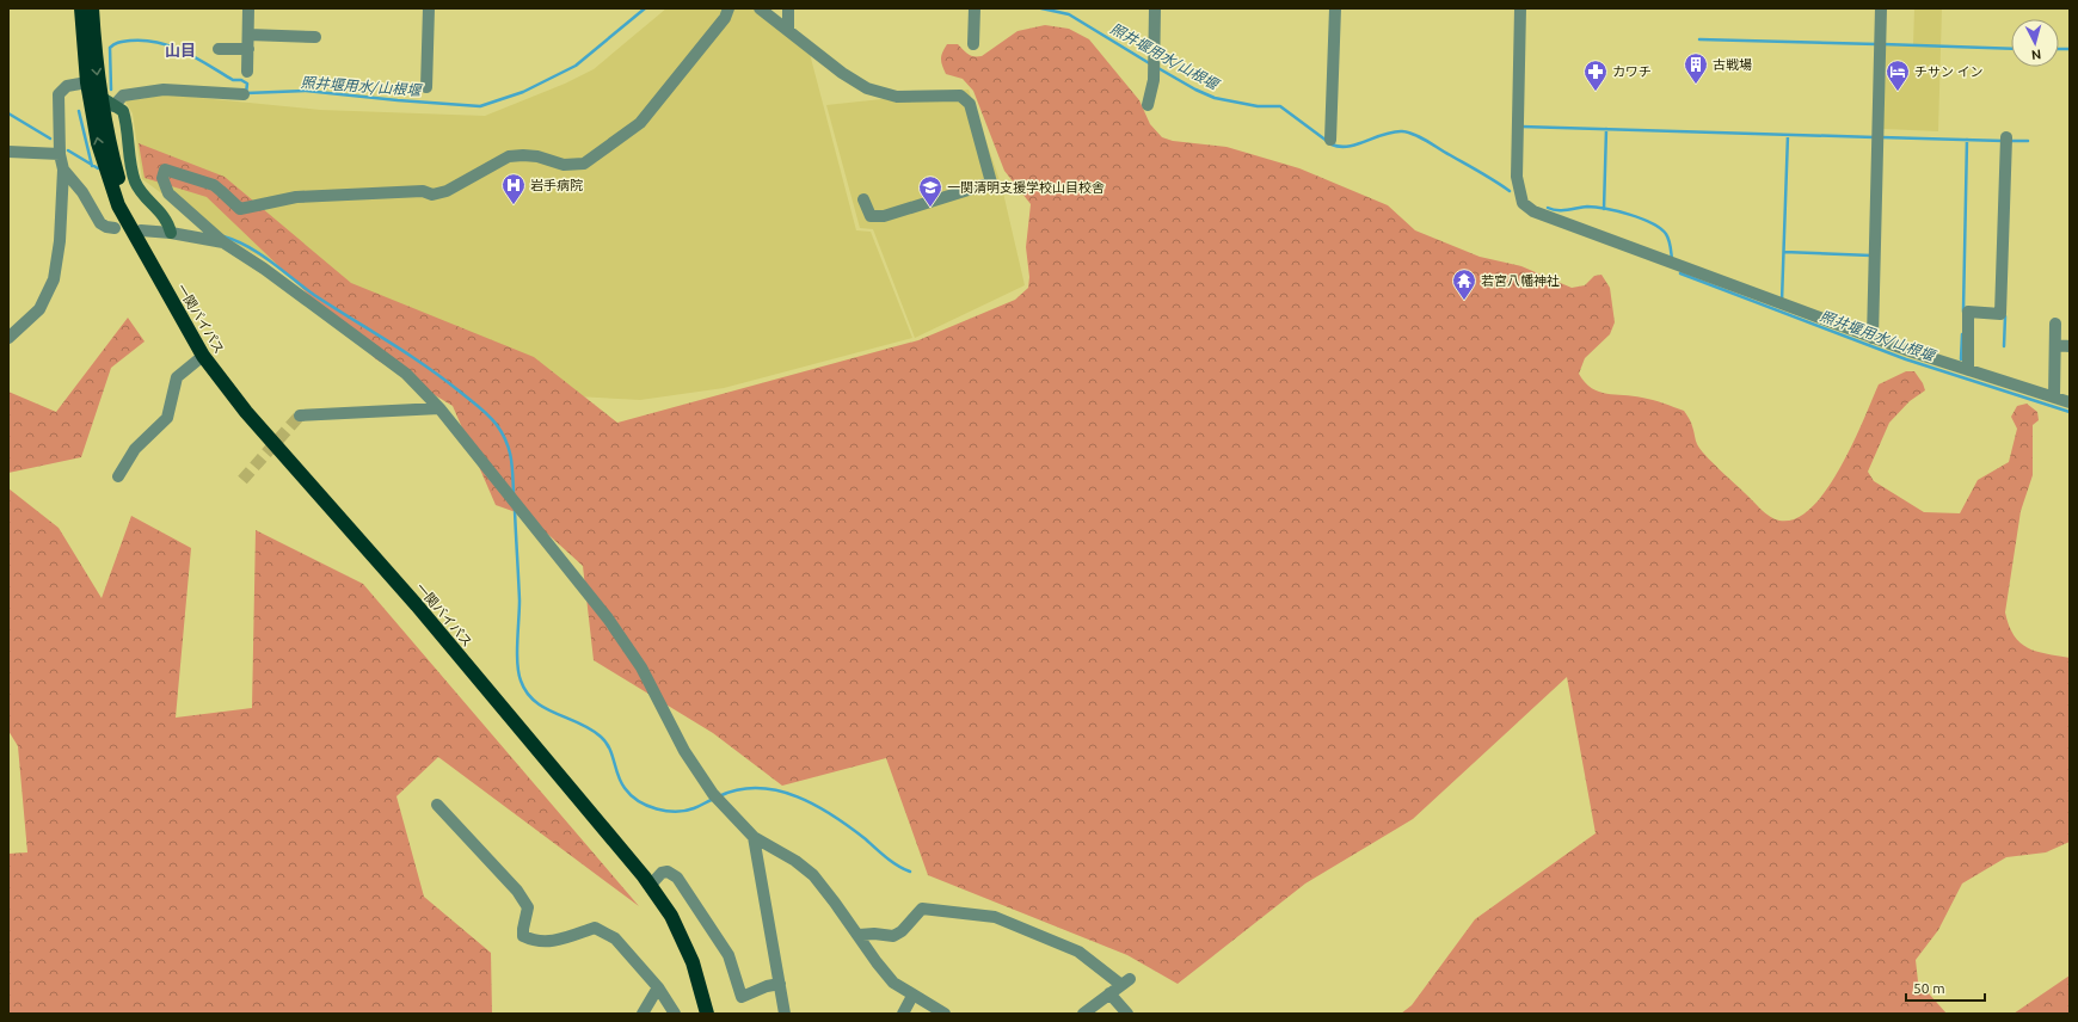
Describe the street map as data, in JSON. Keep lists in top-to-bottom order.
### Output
{
  "streets": {
    "highway": ["一関バイパス"]
  },
  "districts": ["山目"],
  "water": ["照井堰用水/山根堰"],
  "places": {
    "building": ["古戦場"],
    "pharmacy": ["カワチ"],
    "hotel": ["チサン イン"],
    "hospital": ["岩手病院"],
    "school or university": ["一関清明支援学校山目校舎"],
    "temple": ["若宮八幡神社"]
  },
  "scale_bar": "50 m",
  "north": "bottom"
}
